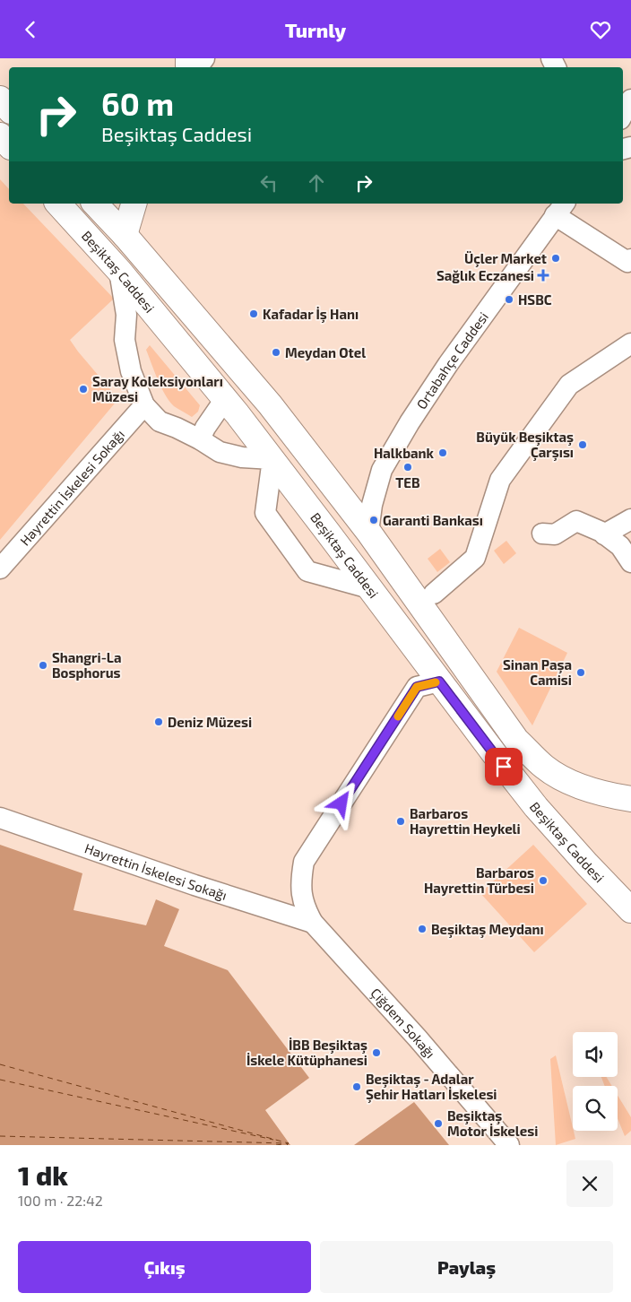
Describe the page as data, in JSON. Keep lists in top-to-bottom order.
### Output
{
  "streets": {
    "main road": ["Beşiktaş Caddesi"],
    "street": ["Ortabahçe Caddesi", "Hayrettin İskelesi Sokağı", "Çiğdem Sokağı"]
  },
  "crossings": [
    ["Beşiktaş Caddesi", "Ortabahçe Caddesi"],
    ["Beşiktaş Caddesi", "Çiğdem Sokağı"],
    ["Hayrettin İskelesi Sokağı", "Çiğdem Sokağı"]
  ],
  "places": {
    "other": [
      "Üçler Market",
      "HSBC",
      "Kafadar İş Hanı",
      "Meydan Otel",
      "Saray Koleksiyonları Müzesi",
      "Büyük Beşiktaş Çarşısı",
      "Halkbank",
      "TEB",
      "Garanti Bankası",
      "Shangri-La Bosphorus",
      "Sinan Paşa Camisi",
      "Deniz Müzesi",
      "Barbaros Hayrettin Heykeli",
      "Barbaros Hayrettin Türbesi",
      "Beşiktaş Meydanı",
      "İBB Beşiktaş İskele Kütüphanesi",
      "Beşiktaş - Adalar Şehir Hatları İskelesi",
      "Beşiktaş Motor İskelesi"
    ],
    "health": ["Sağlık Eczanesi"]
  },
  "page": {
    "header": "Turnly",
    "turn": ["60 m", "Beşiktaş Caddesi"],
    "heading": ["1 dk", "100 m · 22:42"],
    "buttons": ["Çıkış", "Paylaş"]
  }
}
